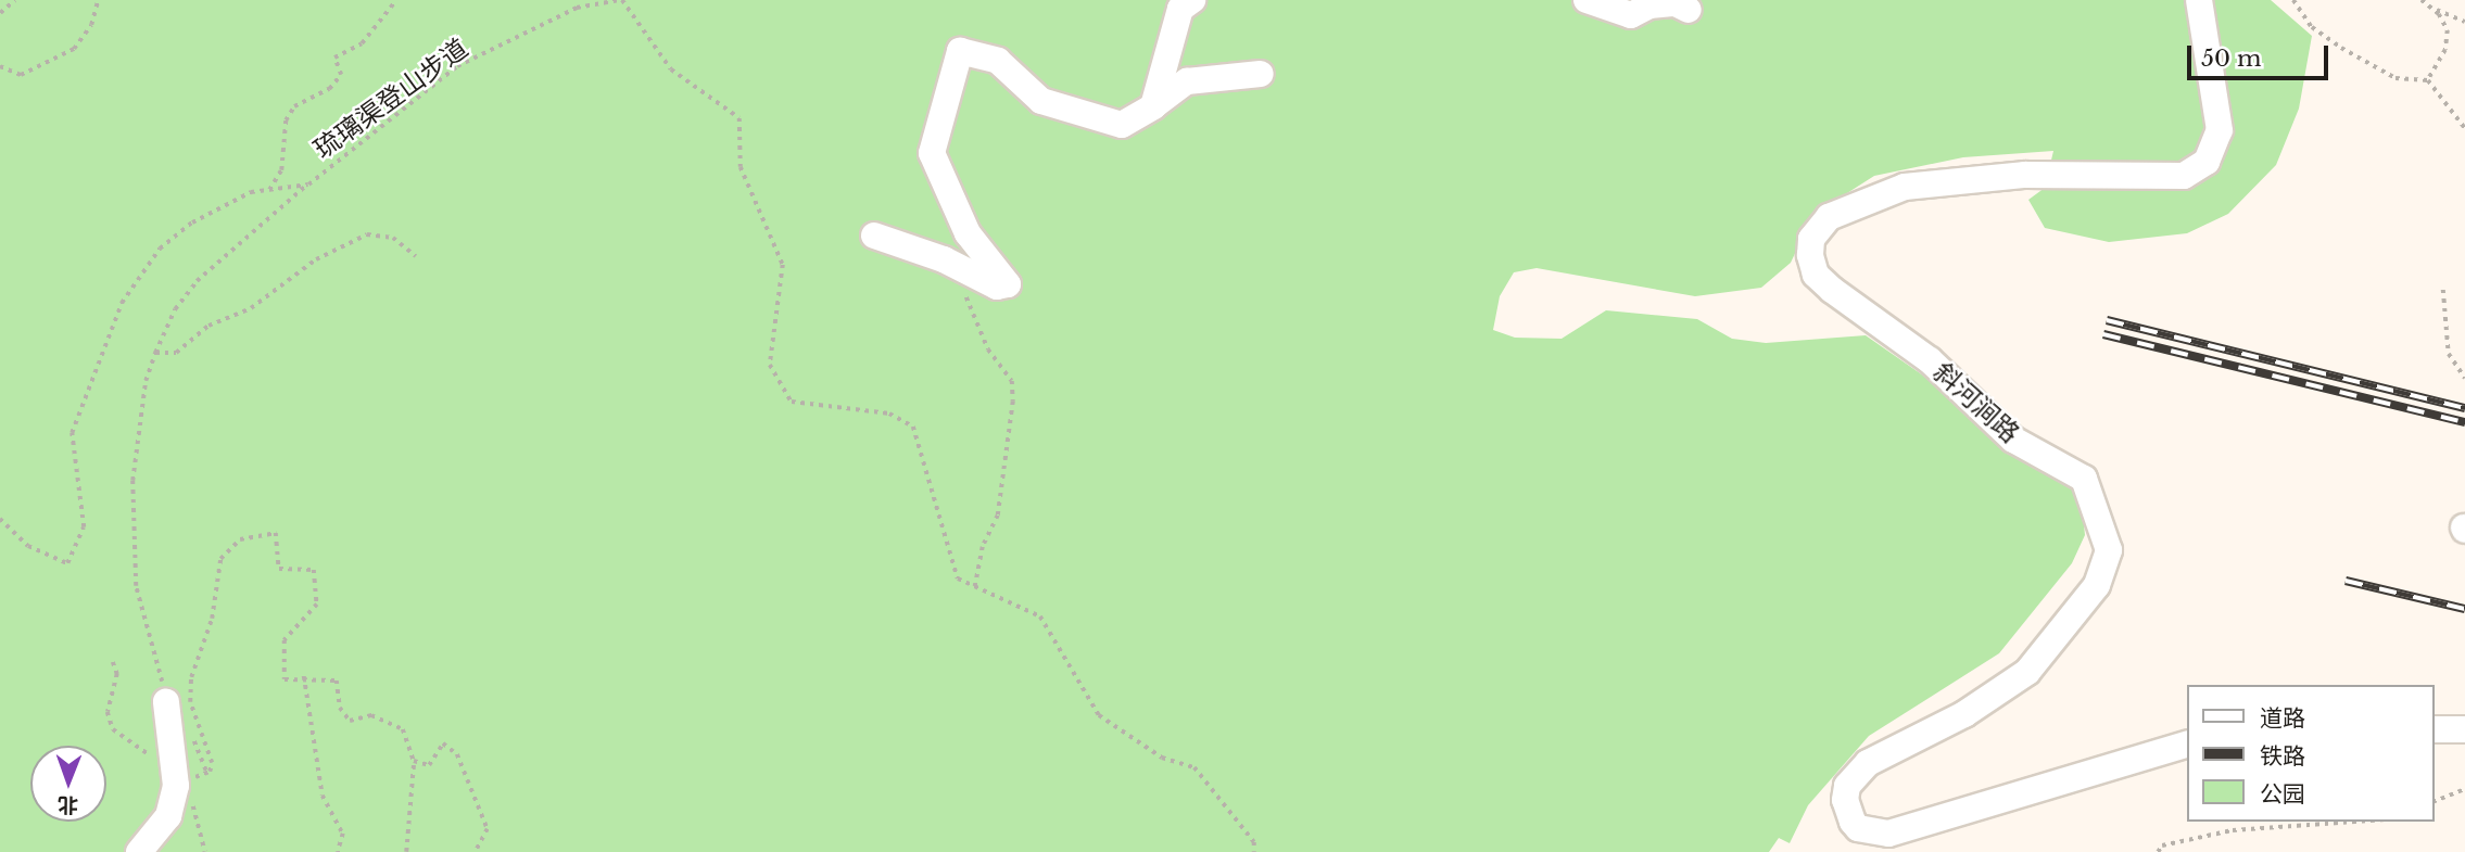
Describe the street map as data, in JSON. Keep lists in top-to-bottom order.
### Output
{
  "streets": {
    "street": ["斜河涧路"],
    "path": ["琉璃渠登山步道"]
  },
  "legend": ["道路", "铁路", "公园"],
  "scale_bar": "50 m",
  "north": "bottom"
}
